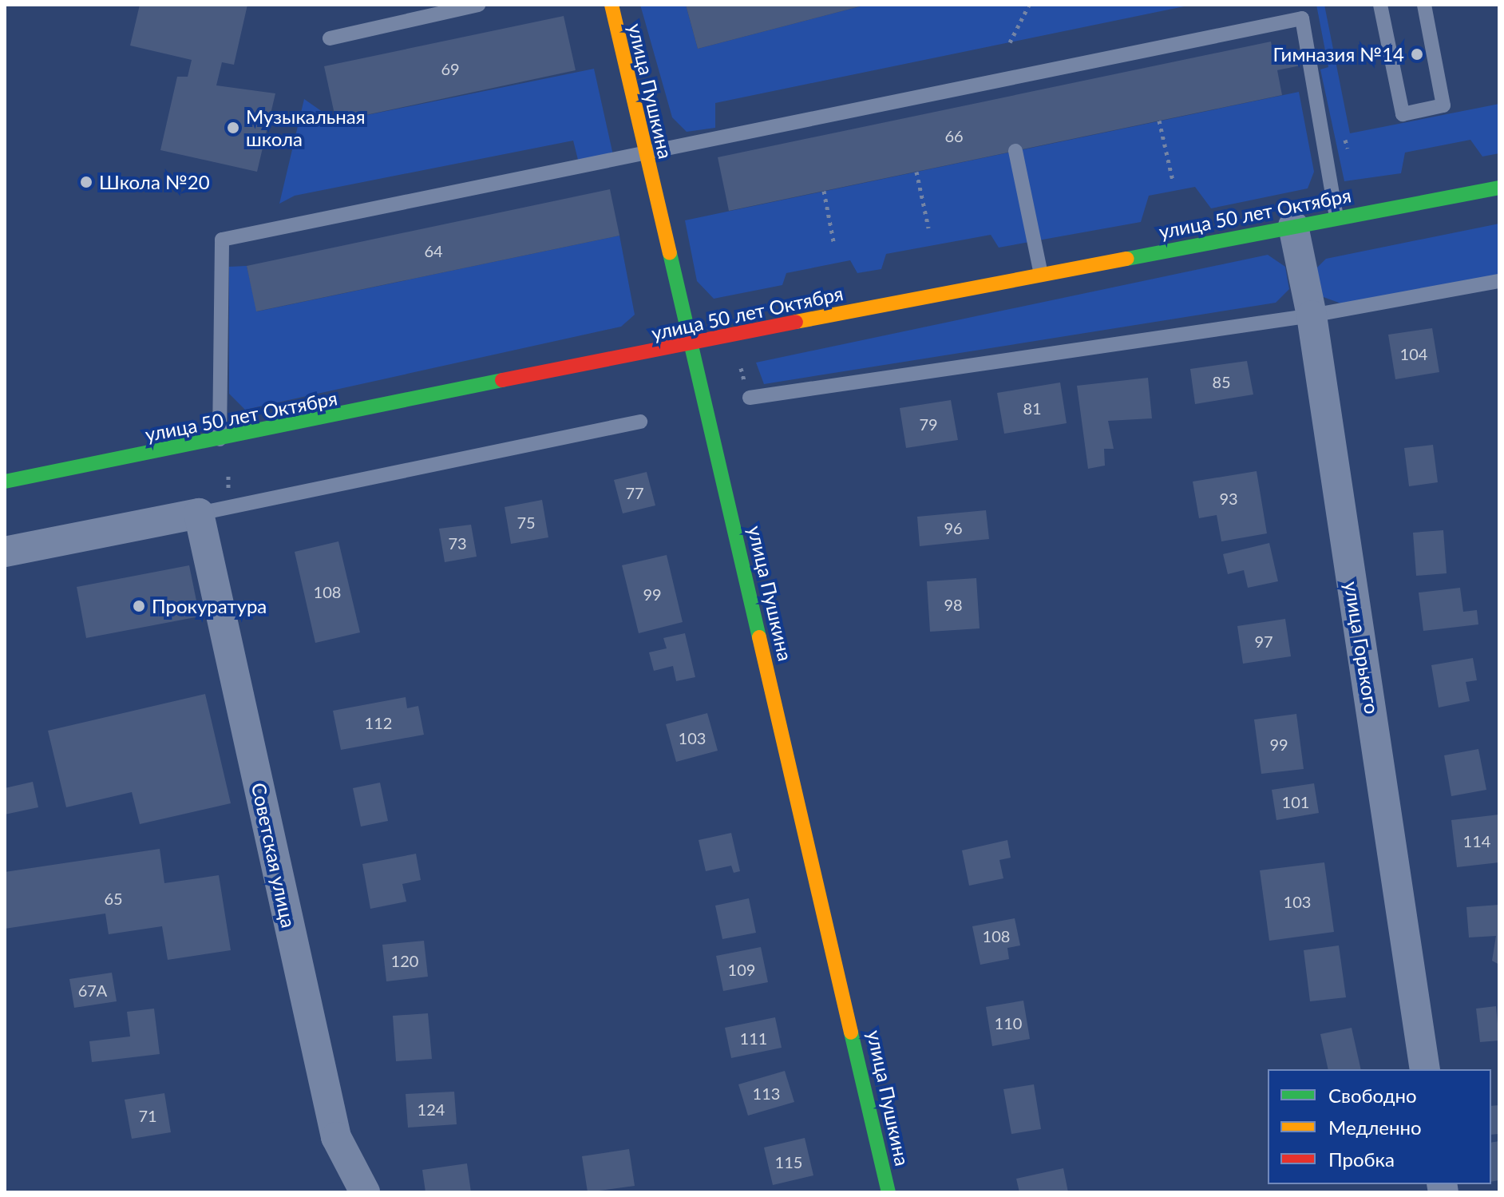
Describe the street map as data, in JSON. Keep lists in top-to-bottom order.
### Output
{
  "streets": {
    "main road": ["улица Пушкина", "улица 50 лет Октября"],
    "street": ["улица Горького", "Советская улица"]
  },
  "crossings": [
    ["улица Пушкина", "улица 50 лет Октября"],
    ["улица 50 лет Октября", "улица Горького"]
  ],
  "places": [
    "Гимназия №14",
    "Музыкальная школа",
    "Школа №20",
    "Прокуратура"
  ],
  "house_numbers": [
    "69",
    "66",
    "64",
    "104",
    "85",
    "81",
    "79",
    "77",
    "93",
    "75",
    "96",
    "73",
    "108",
    "99",
    "98",
    "97",
    "112",
    "103",
    "99",
    "101",
    "114",
    "65",
    "103",
    "108",
    "120",
    "109",
    "67А",
    "110",
    "111",
    "113",
    "124",
    "71",
    "115"
  ],
  "legend": ["Свободно", "Медленно", "Пробка"]
}
